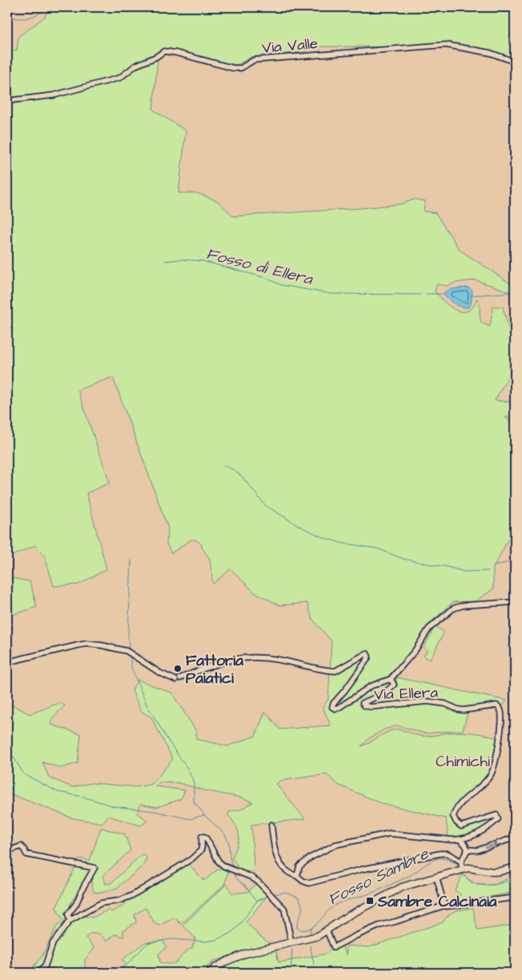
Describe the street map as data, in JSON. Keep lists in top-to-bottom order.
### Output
{
  "streets": {
    "street": ["Via Valle", "Via Ellera"]
  },
  "water": ["Fosso di Ellera", "Fosso Sambre"],
  "parks": ["Chimichi"],
  "places": {
    "other": ["Fattoria Paiatici"],
    "transit": ["Sambre Calcinaia"]
  }
}
